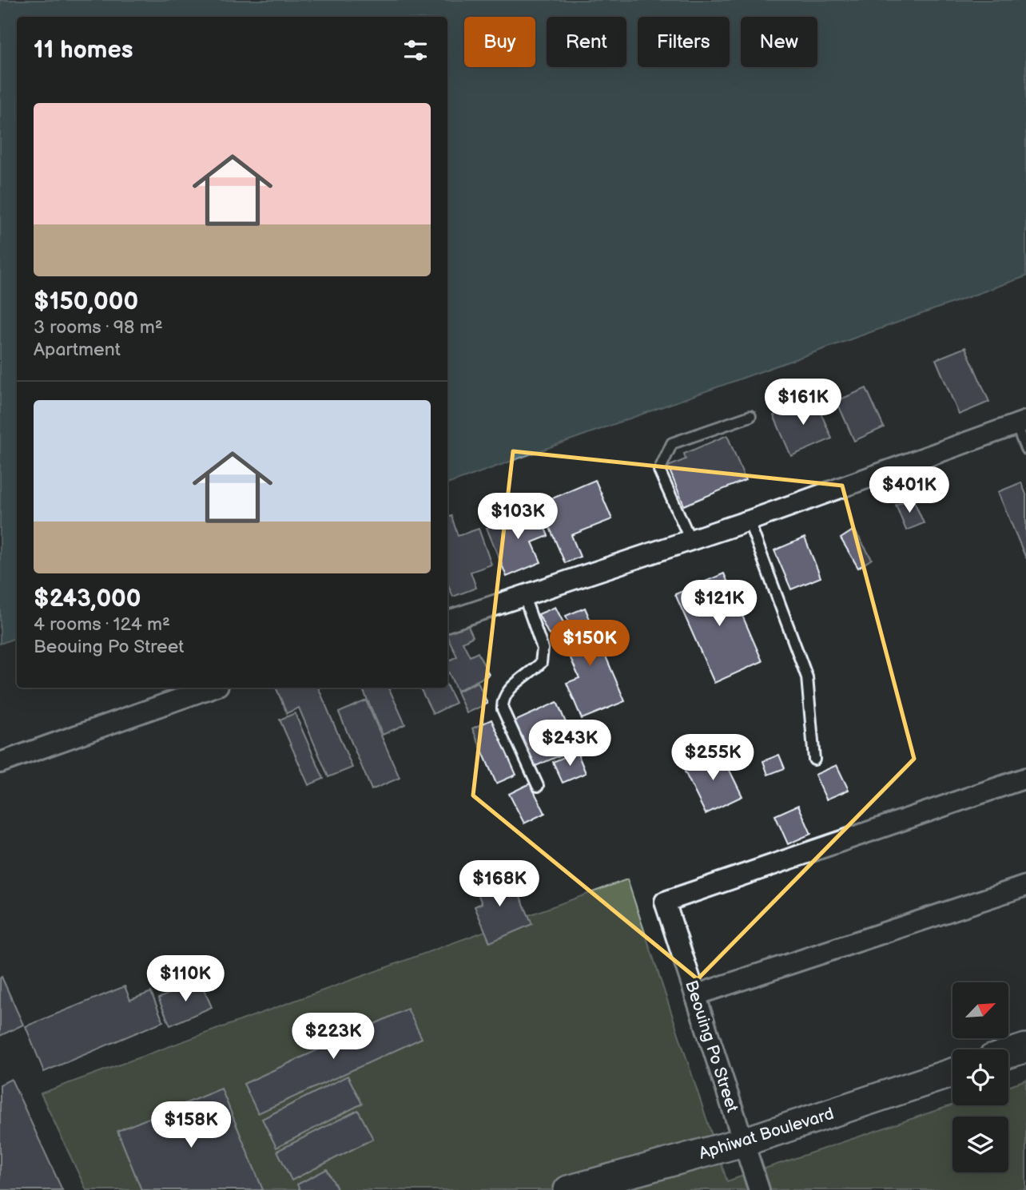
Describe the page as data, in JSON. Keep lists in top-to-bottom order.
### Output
{
  "streets": {
    "street": ["Beouing Po Street", "Aphiwat Boulevard"]
  },
  "crossings": [
    ["Beouing Po Street", "Aphiwat Boulevard"]
  ],
  "north": "top right",
  "page": {
    "chip": [
      "Buy",
      "Rent",
      "Filters",
      "New"
    ],
    "heading": "11 homes",
    "list": [
      {
        "name": "$150,000",
        "note": "3 rooms · 98 m² · Apartment"
      },
      {
        "name": "$243,000",
        "note": "4 rooms · 124 m² · Beouing Po Street"
      }
    ],
    "price": [
      "$161K",
      "$401K",
      "$103K",
      "$121K",
      "$150K",
      "$243K",
      "$255K",
      "$168K",
      "$110K",
      "$223K",
      "$158K"
    ]
  }
}
